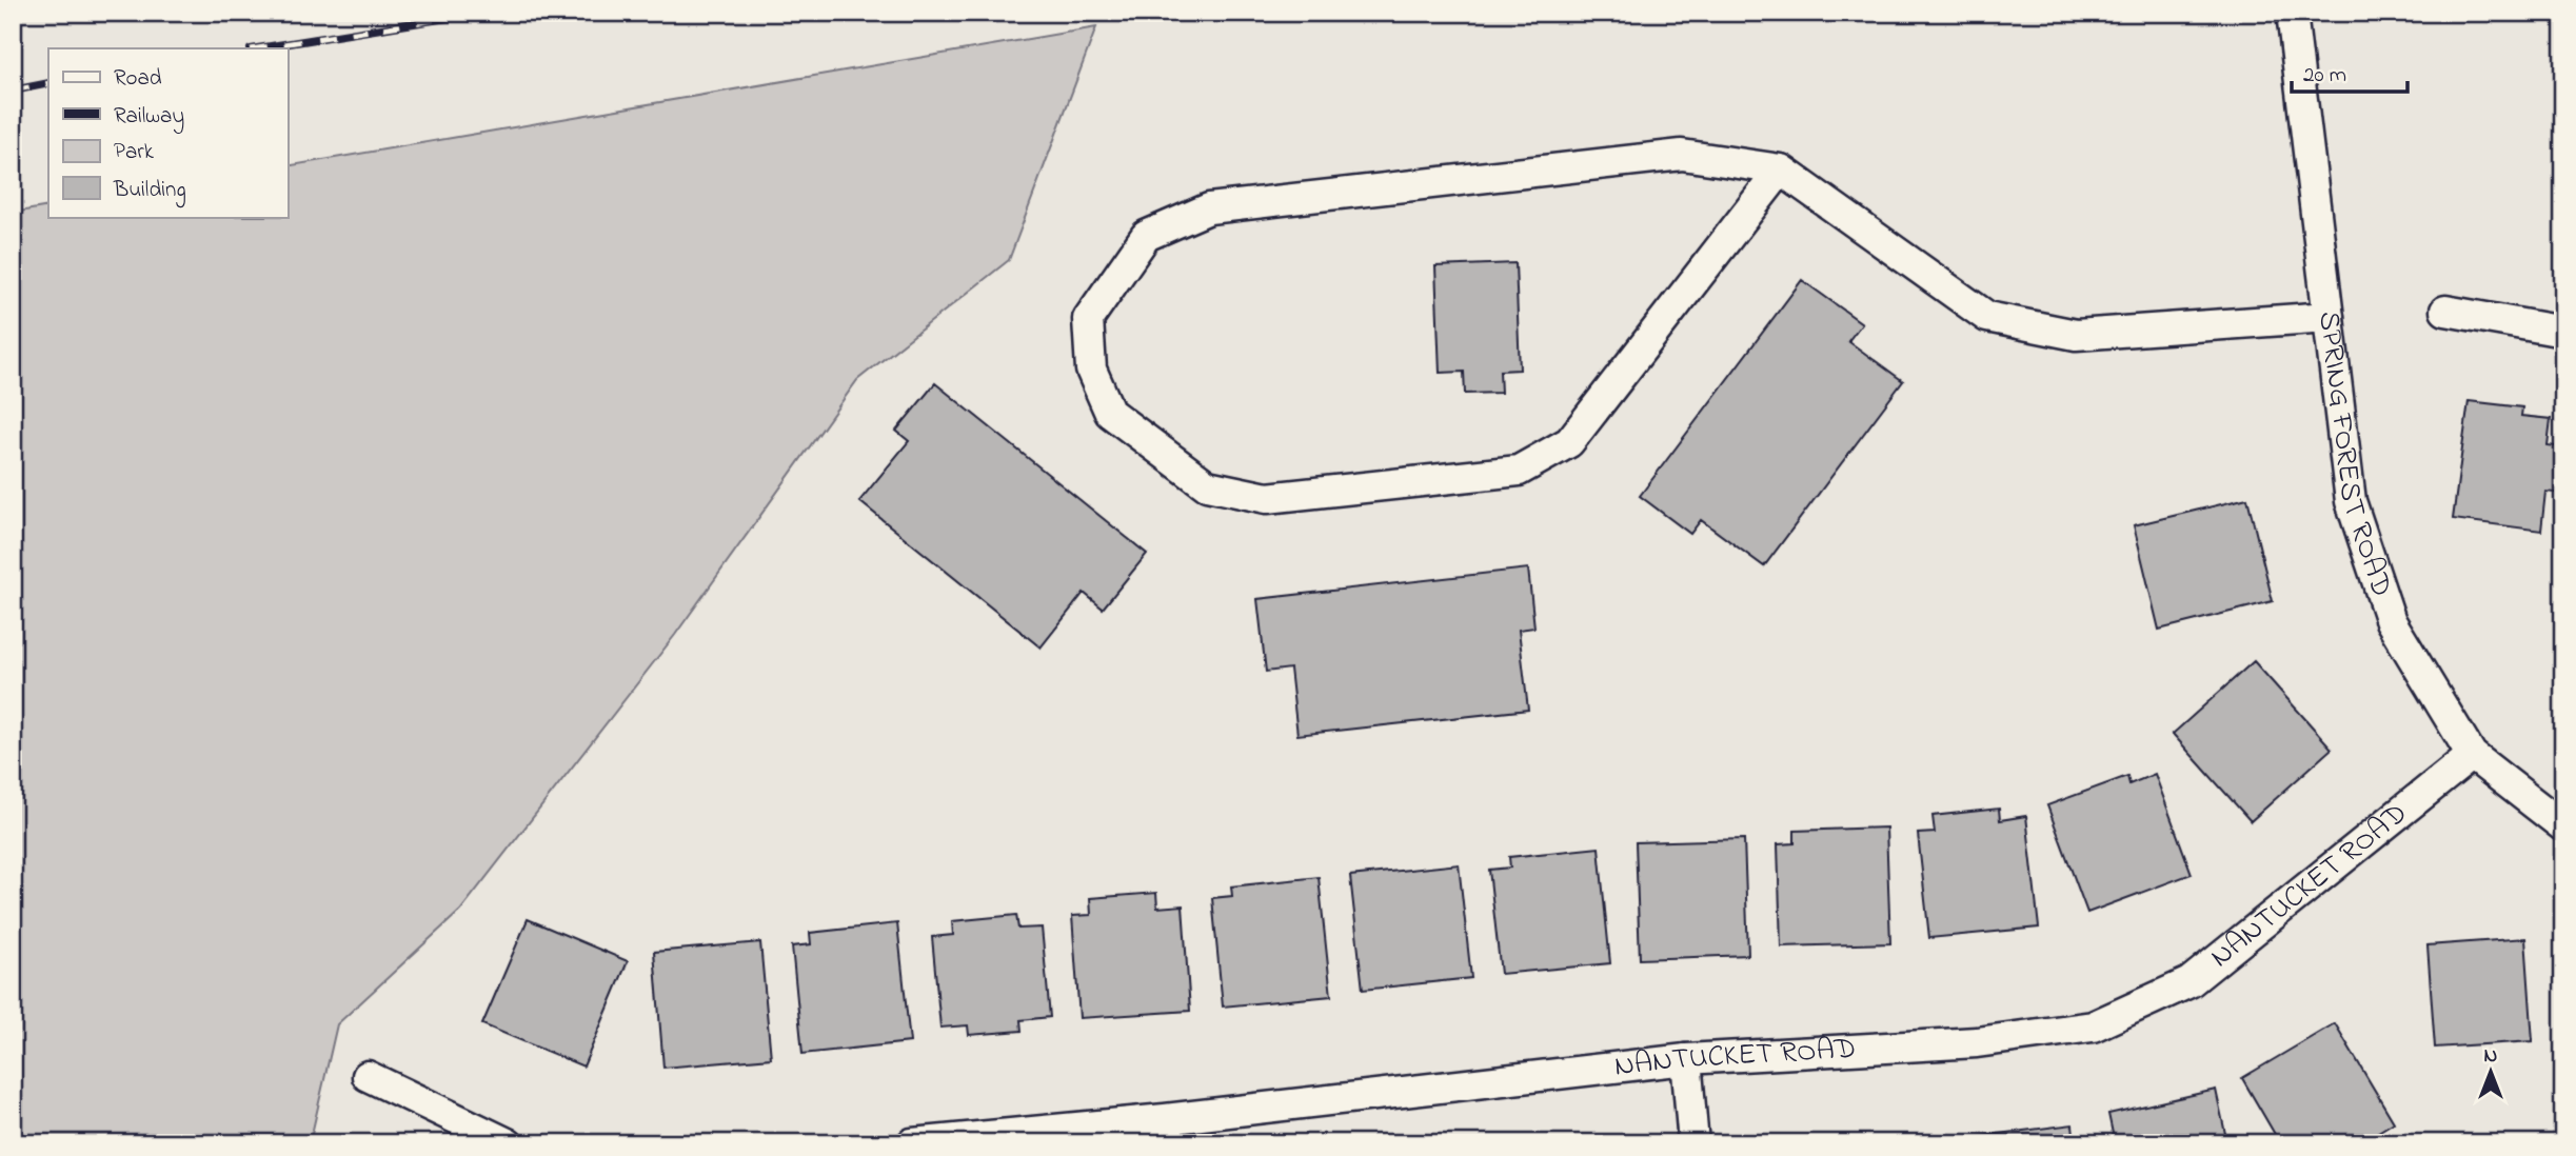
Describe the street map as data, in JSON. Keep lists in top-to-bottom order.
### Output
{
  "streets": {
    "street": ["SPRING FOREST ROAD", "NANTUCKET ROAD"]
  },
  "crossings": [
    ["SPRING FOREST ROAD", "NANTUCKET ROAD"]
  ],
  "legend": [
    "Road",
    "Railway",
    "Park",
    "Building"
  ],
  "scale_bar": "20 m",
  "north": "top"
}
